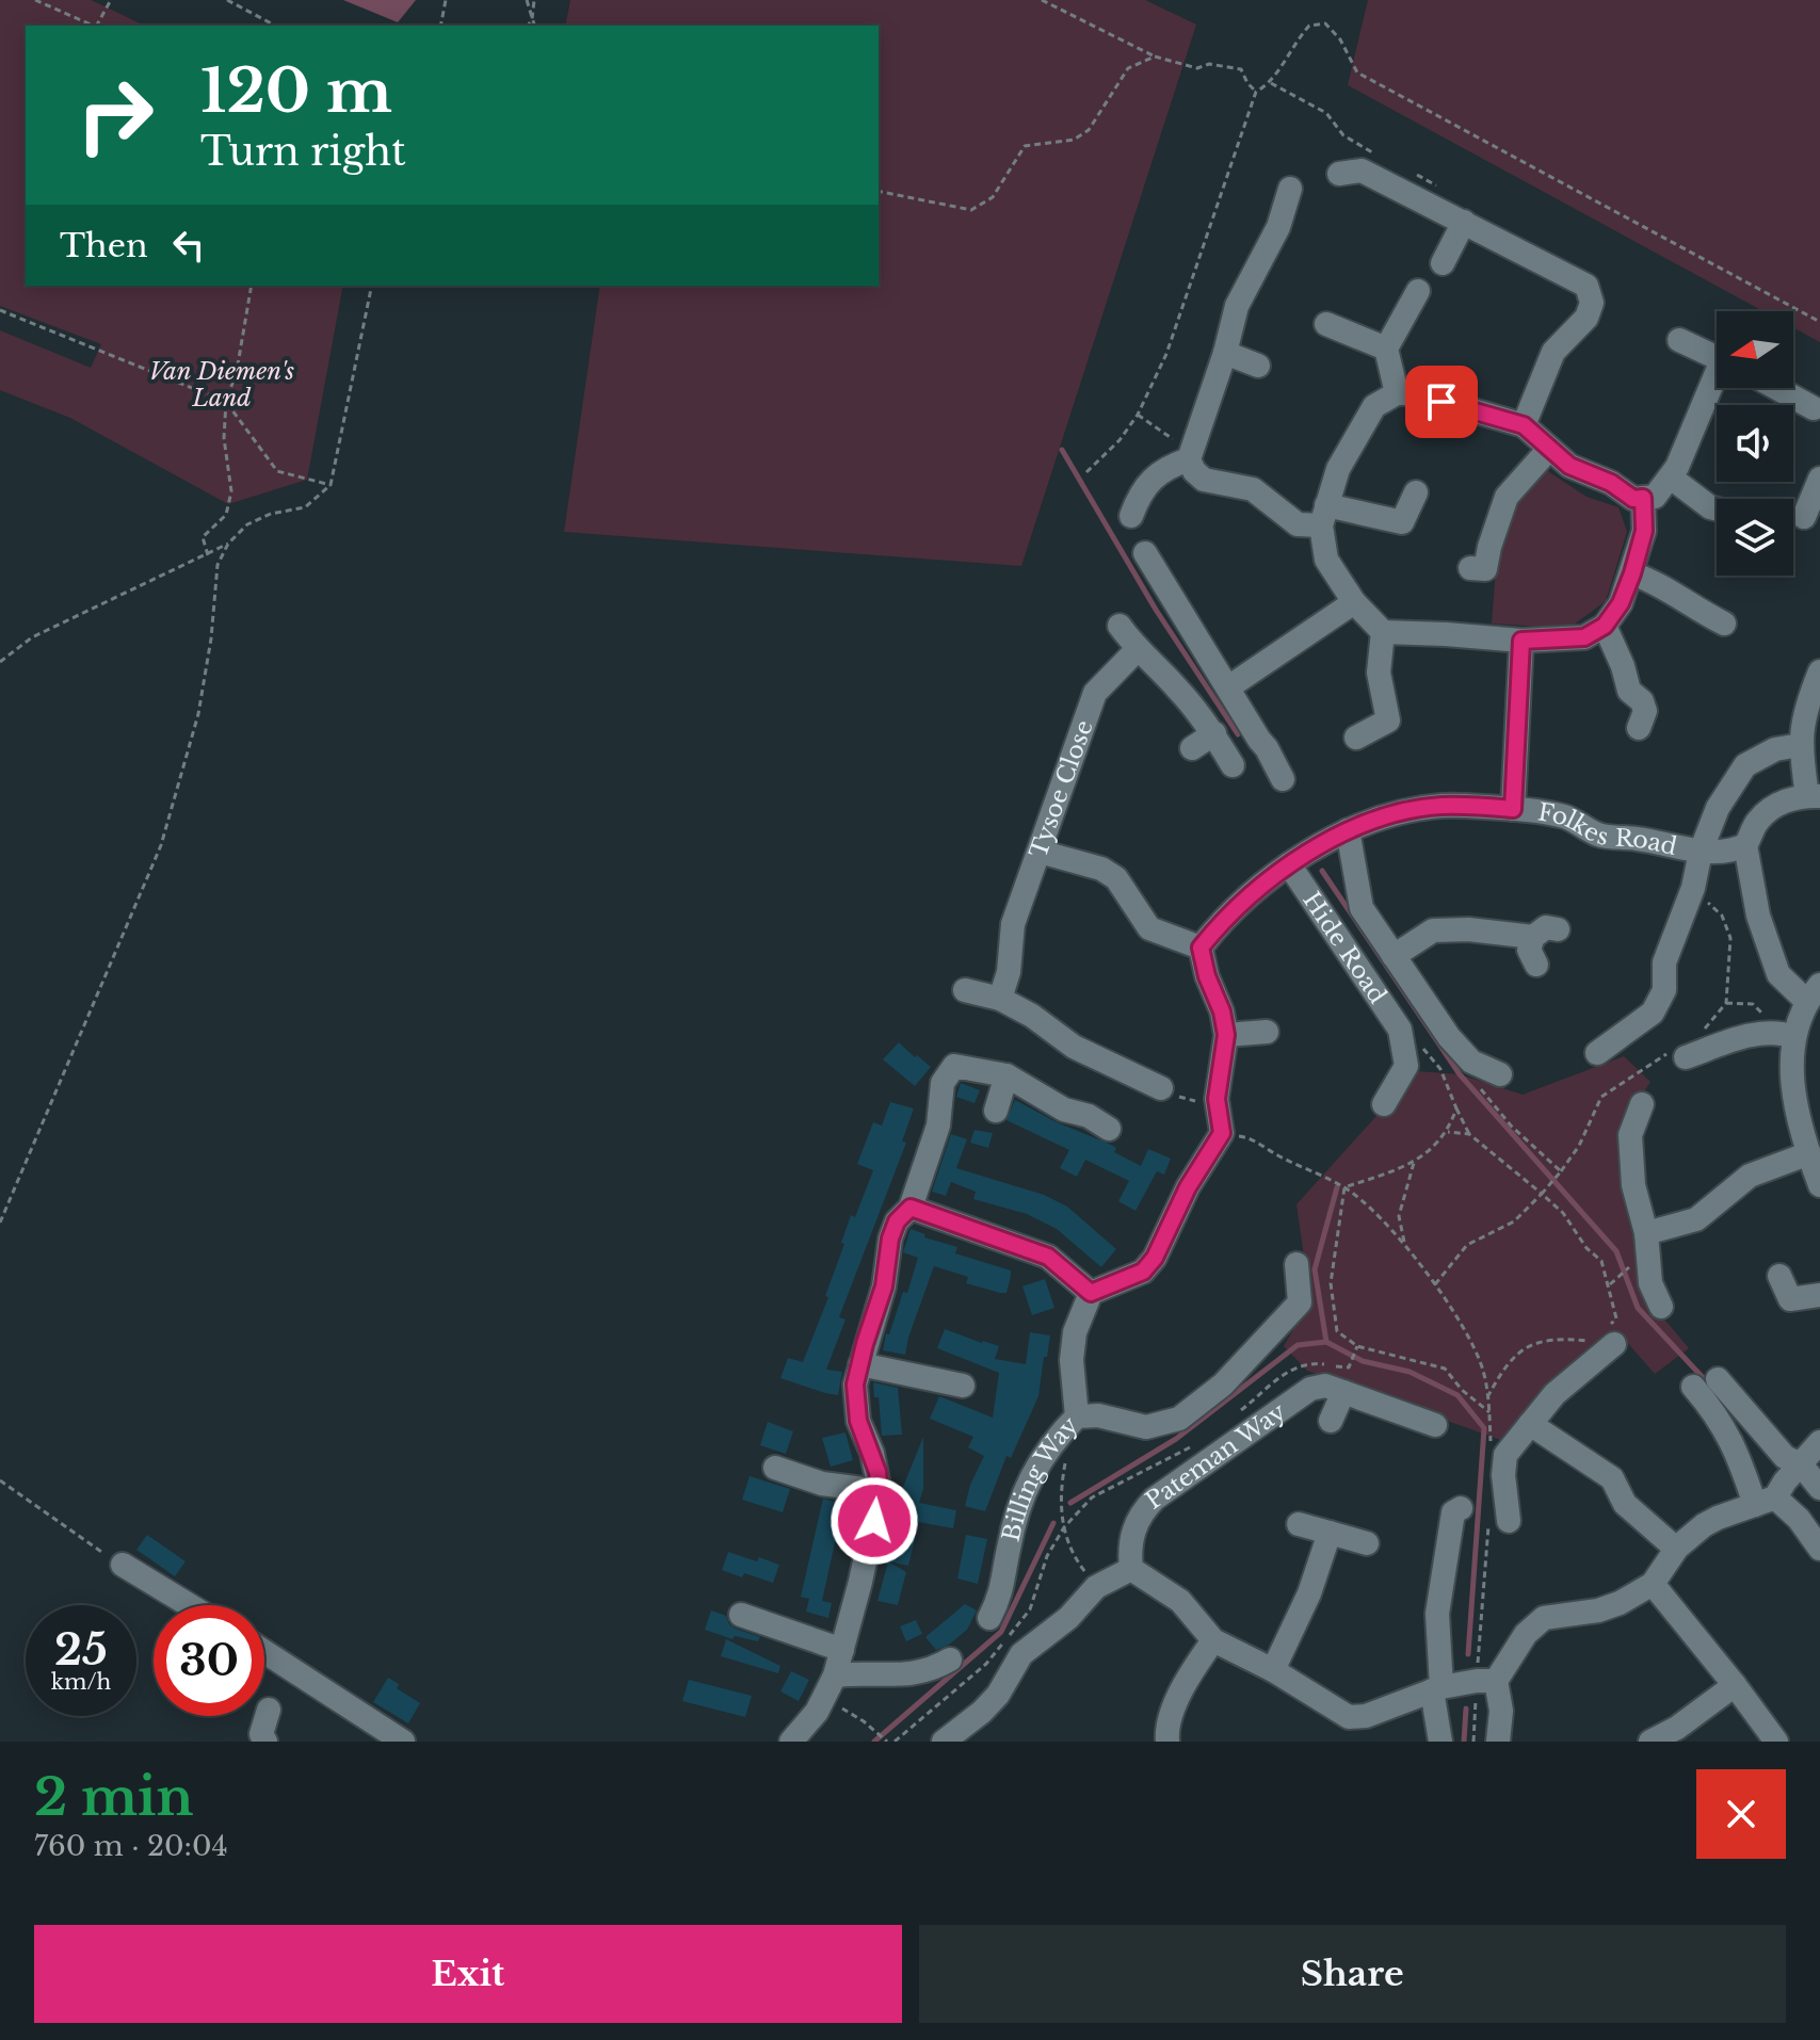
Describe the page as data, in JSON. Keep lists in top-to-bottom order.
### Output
{
  "streets": {
    "street": [
      "Tysoe Close",
      "Folkes Road",
      "Hide Road",
      "Pateman Way",
      "Billing Way"
    ]
  },
  "crossings": [
    ["Tysoe Close", "Folkes Road"],
    ["Folkes Road", "Hide Road"]
  ],
  "parks": ["Van Diemen's Land"],
  "north": "left",
  "page": {
    "turn": ["120 m", "Turn right"],
    "then": "Then",
    "speed": "25 km/h",
    "limit": "30",
    "heading": ["2 min", "760 m · 20:04"],
    "buttons": ["Exit", "Share"]
  }
}
